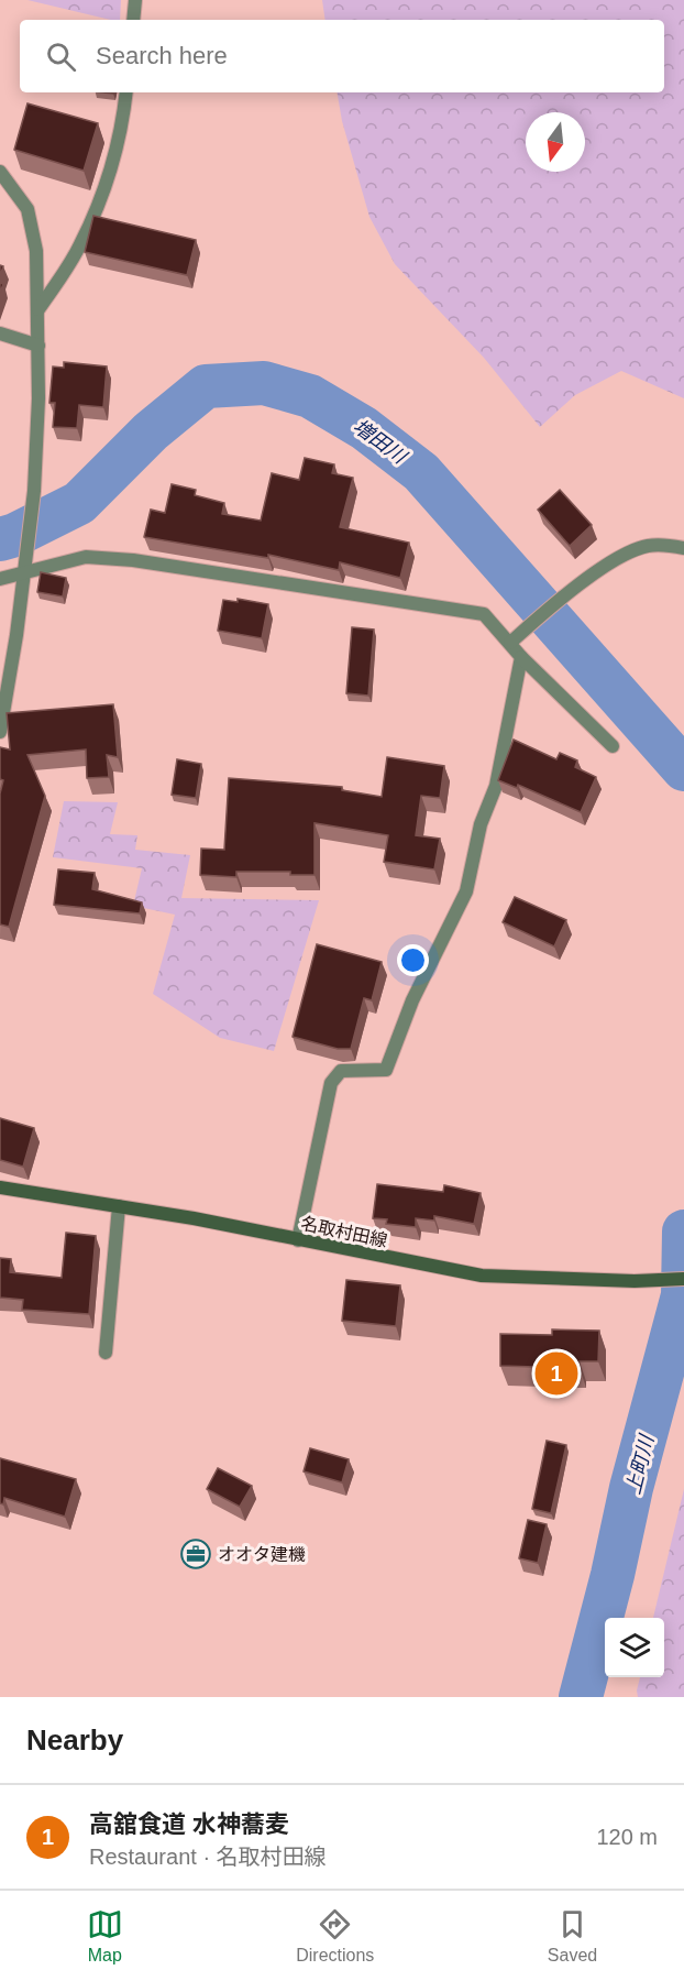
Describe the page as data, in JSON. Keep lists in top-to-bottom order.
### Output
{
  "streets": {
    "main road": ["名取村田線"]
  },
  "water": ["増田川", "上町川"],
  "places": {
    "office": ["オオタ建機"]
  },
  "north": "bottom",
  "page": {
    "search": "Search here",
    "pins": "1",
    "heading": "Nearby",
    "list": [
      {
        "mark": "1",
        "name": "高舘食道 水神蕎麦",
        "note": "Restaurant · 名取村田線",
        "value": "120 m"
      }
    ],
    "nav": ["Map", "Directions", "Saved"]
  }
}
